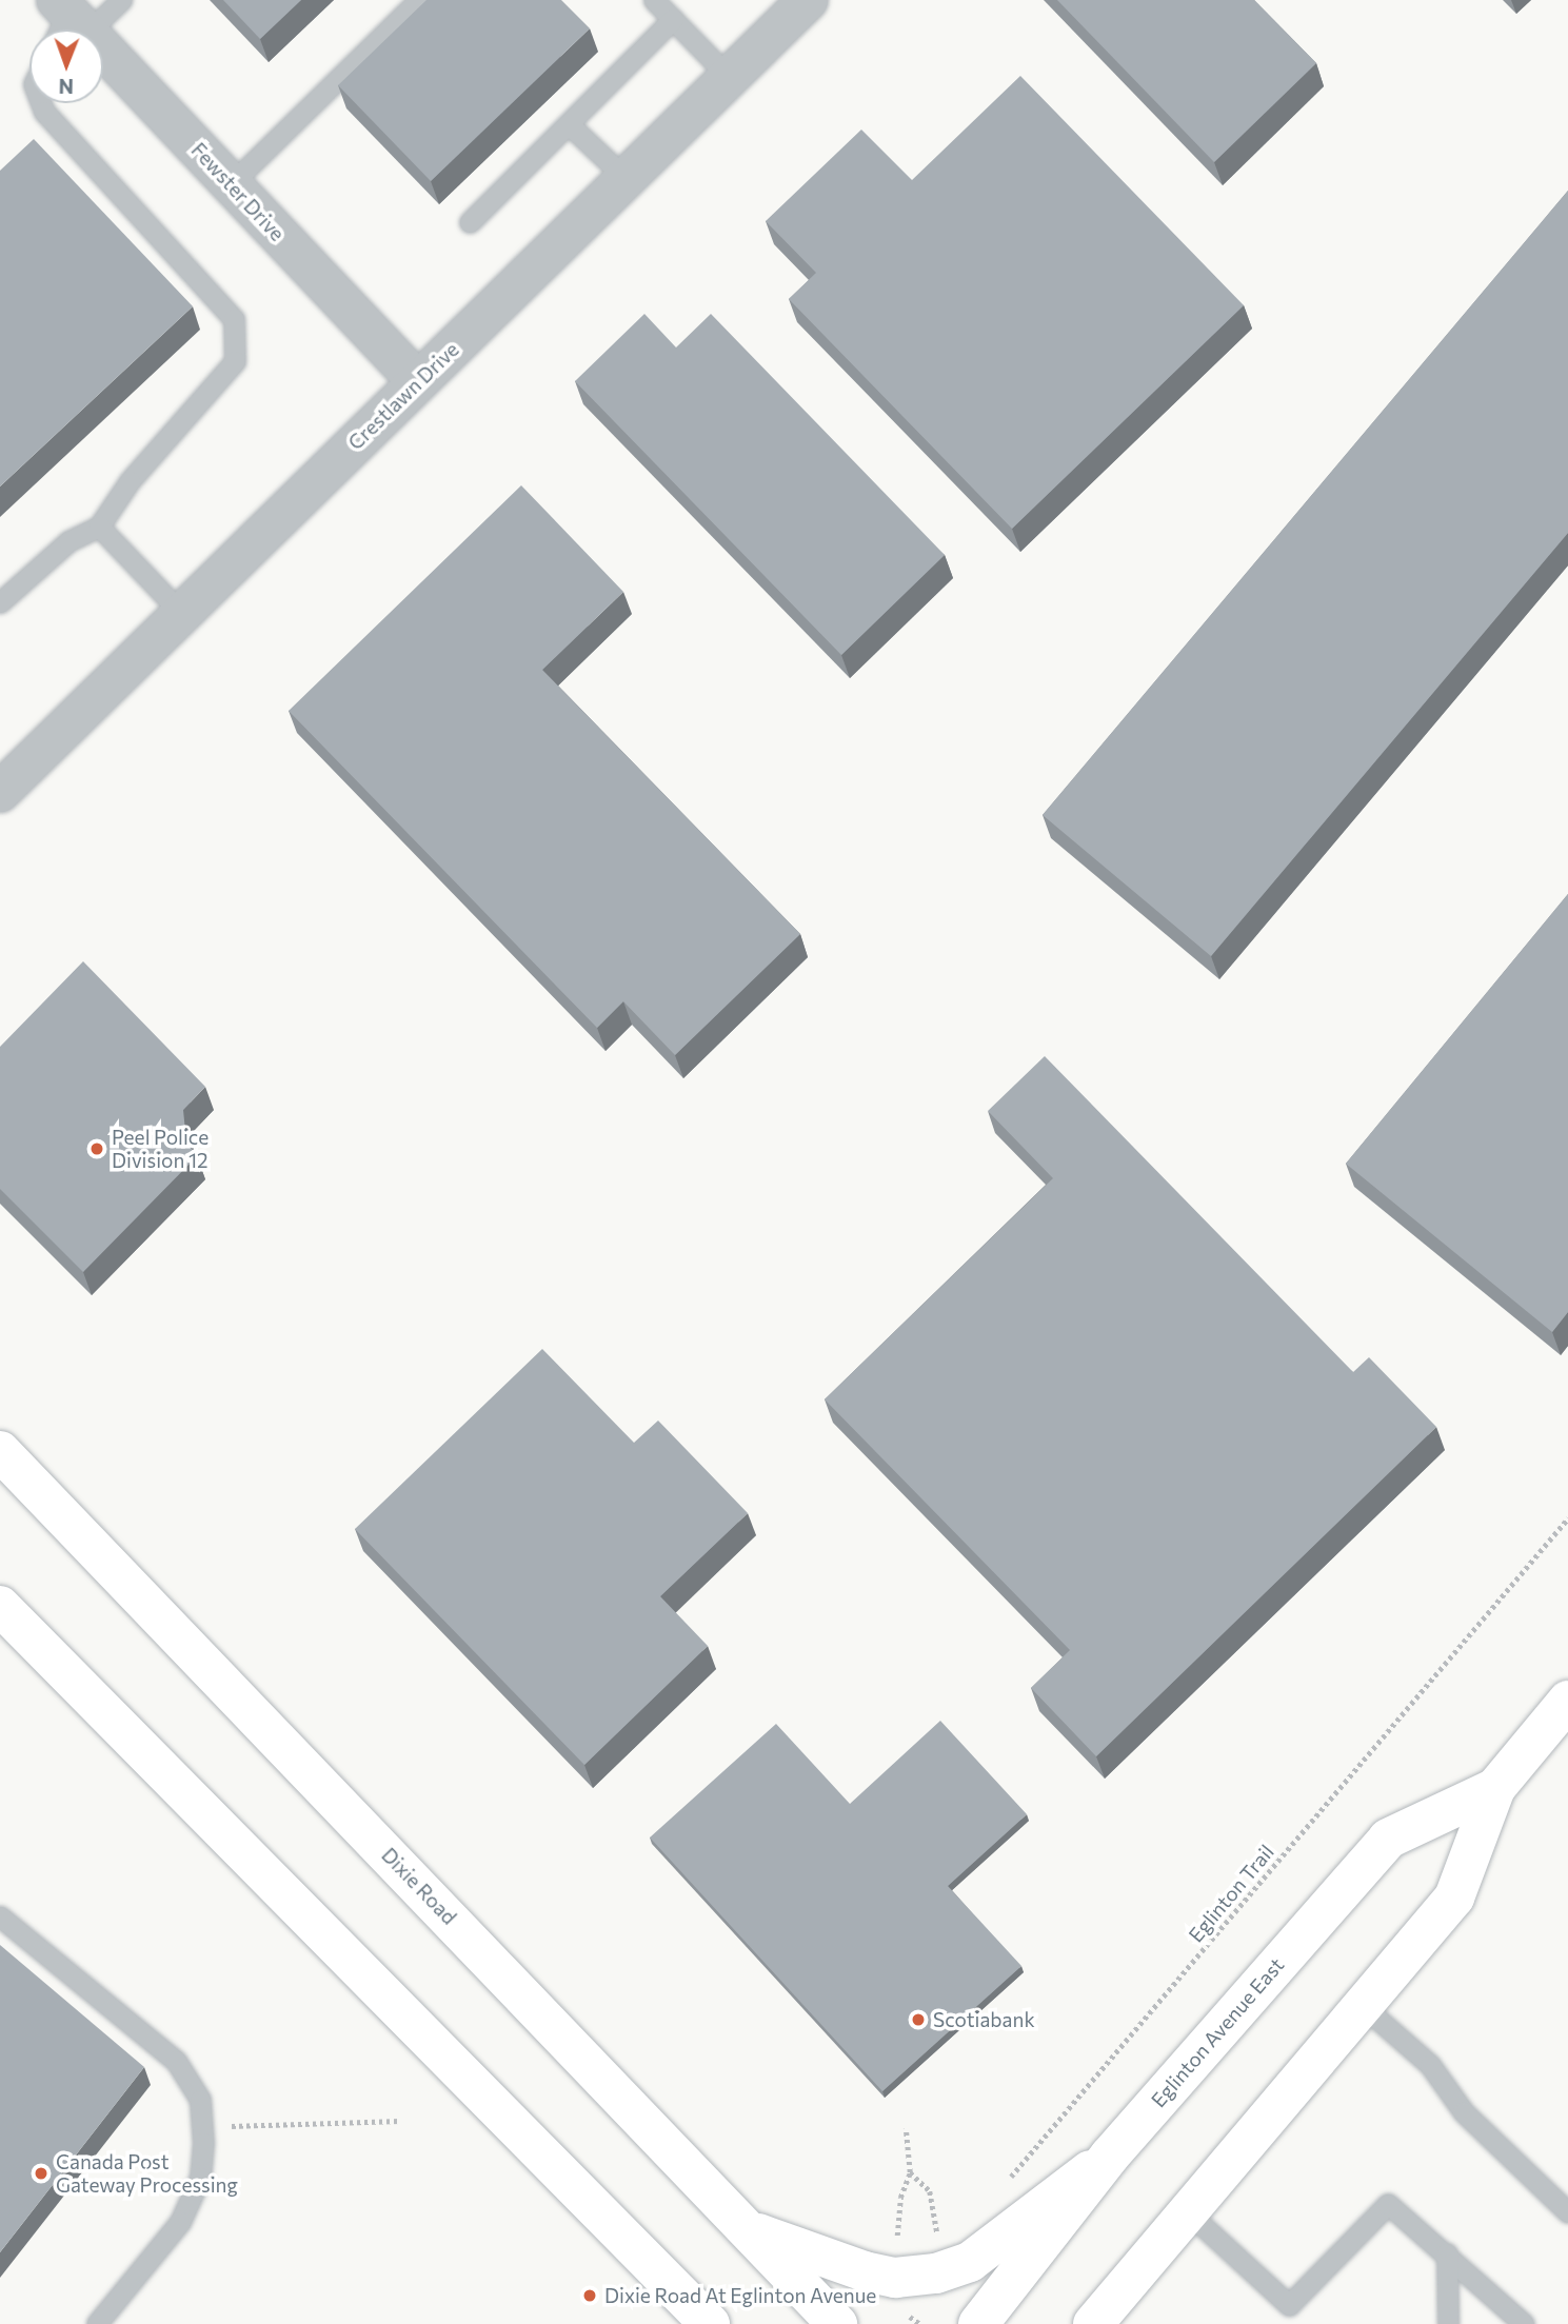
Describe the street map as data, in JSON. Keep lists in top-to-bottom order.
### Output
{
  "streets": {
    "main road": ["Dixie Road", "Eglinton Avenue East"],
    "street": ["Fewster Drive", "Crestlawn Drive"],
    "path": ["Eglinton Trail"]
  },
  "crossings": [
    ["Fewster Drive", "Crestlawn Drive"]
  ],
  "places": [
    "Peel Police Division 12",
    "Scotiabank",
    "Canada Post Gateway Processing",
    "Dixie Road At Eglinton Avenue"
  ],
  "north": "bottom"
}
